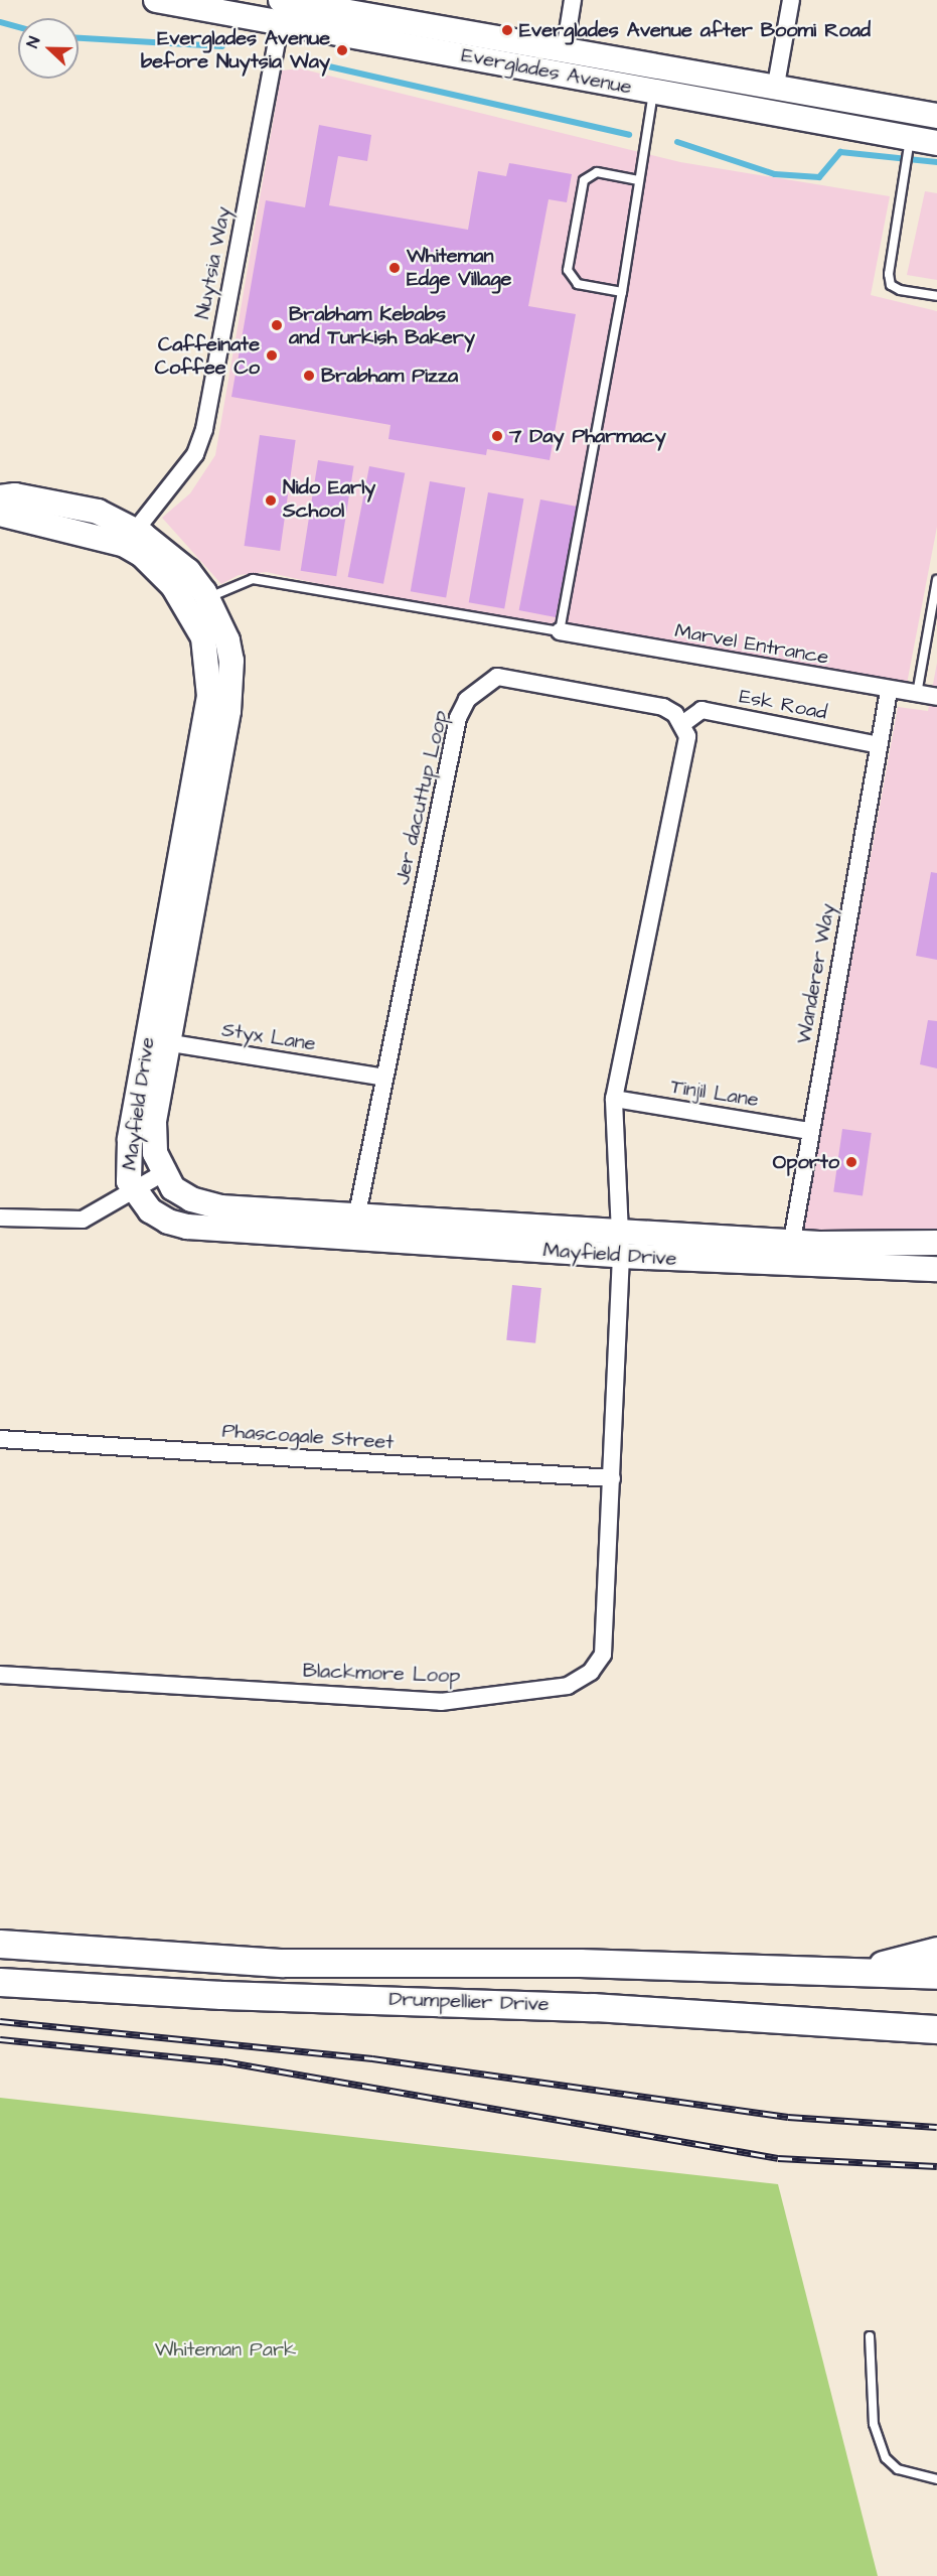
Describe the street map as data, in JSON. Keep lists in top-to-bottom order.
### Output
{
  "streets": {
    "main road": ["Drumpellier Drive"],
    "street": [
      "Everglades Avenue",
      "Nuytsia Way",
      "Marvel Entrance",
      "Esk Road",
      "Jer dacuttup Loop",
      "Wanderer Way",
      "Styx Lane",
      "Tinjil Lane",
      "Mayfield Drive",
      "Phascogale Street",
      "Blackmore Loop"
    ]
  },
  "crossings": [
    ["Everglades Avenue", "Nuytsia Way"],
    ["Nuytsia Way", "Mayfield Drive"],
    ["Marvel Entrance", "Wanderer Way"],
    ["Esk Road", "Jer dacuttup Loop"],
    ["Esk Road", "Wanderer Way"],
    ["Jer dacuttup Loop", "Styx Lane"],
    ["Jer dacuttup Loop", "Mayfield Drive"],
    ["Wanderer Way", "Tinjil Lane"],
    ["Wanderer Way", "Mayfield Drive"],
    ["Styx Lane", "Mayfield Drive"],
    ["Mayfield Drive", "Blackmore Loop"],
    ["Phascogale Street", "Blackmore Loop"]
  ],
  "parks": ["Whiteman Park"],
  "places": [
    "Everglades Avenue after Boomi Road",
    "Everglades Avenue before Nuytsia Way",
    "Whiteman Edge Village",
    "Brabham Kebabs and Turkish Bakery",
    "Caffeinate Coffee Co",
    "Brabham Pizza",
    "7 Day Pharmacy",
    "Nido Early School",
    "Oporto"
  ],
  "north": "left"
}
